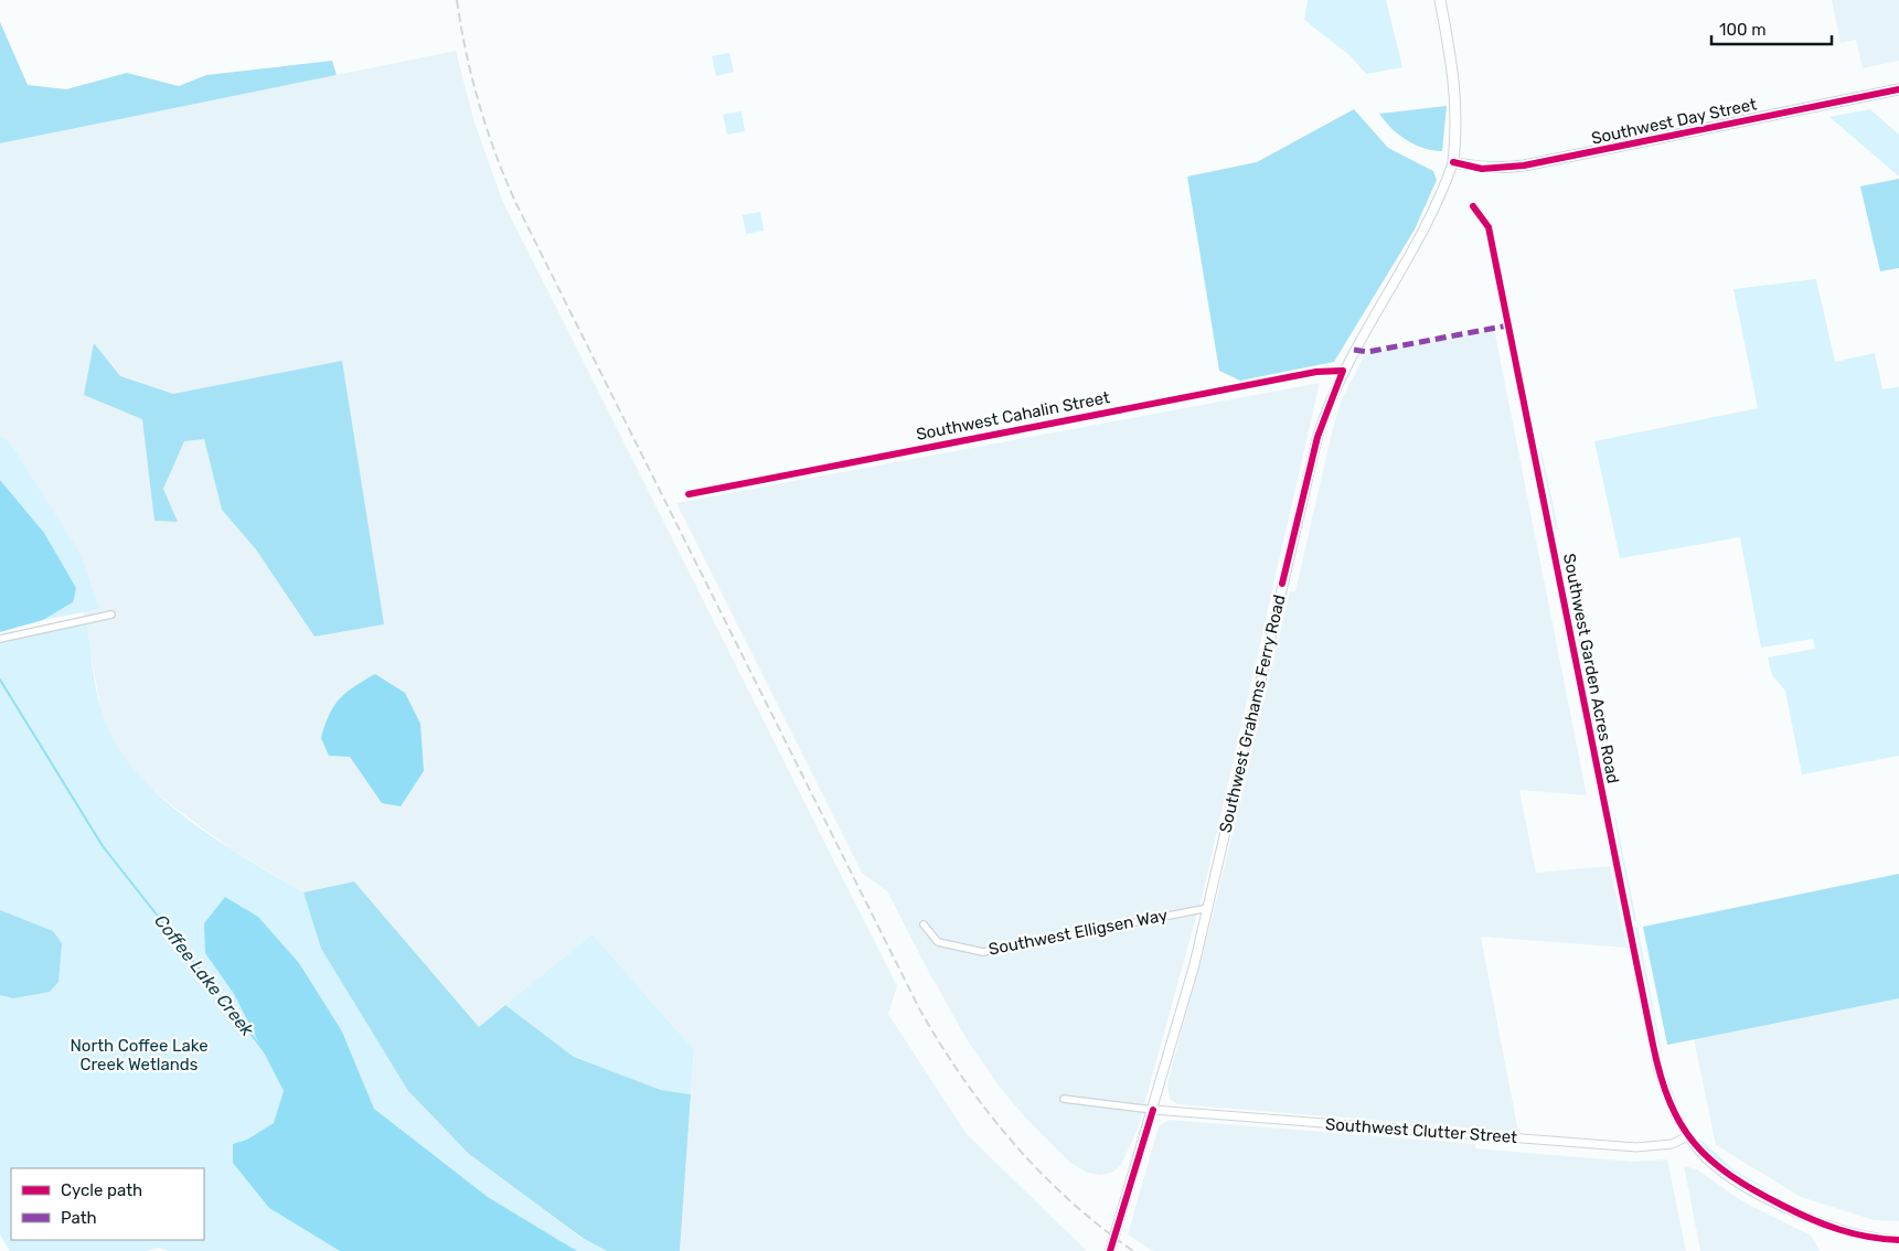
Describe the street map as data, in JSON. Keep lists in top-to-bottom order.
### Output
{
  "streets": {
    "main road": ["Southwest Day Street", "Southwest Grahams Ferry Road"],
    "street": [
      "Southwest Cahalin Street",
      "Southwest Garden Acres Road",
      "Southwest Elligsen Way",
      "Southwest Clutter Street"
    ]
  },
  "crossings": [
    ["Southwest Day Street", "Southwest Grahams Ferry Road"],
    ["Southwest Cahalin Street", "Southwest Grahams Ferry Road"],
    ["Southwest Garden Acres Road", "Southwest Clutter Street"],
    ["Southwest Grahams Ferry Road", "Southwest Elligsen Way"],
    ["Southwest Grahams Ferry Road", "Southwest Clutter Street"]
  ],
  "water": ["Coffee Lake Creek"],
  "parks": ["North Coffee Lake Creek Wetlands"],
  "legend": ["Cycle path", "Path"],
  "scale_bar": "100 m"
}
